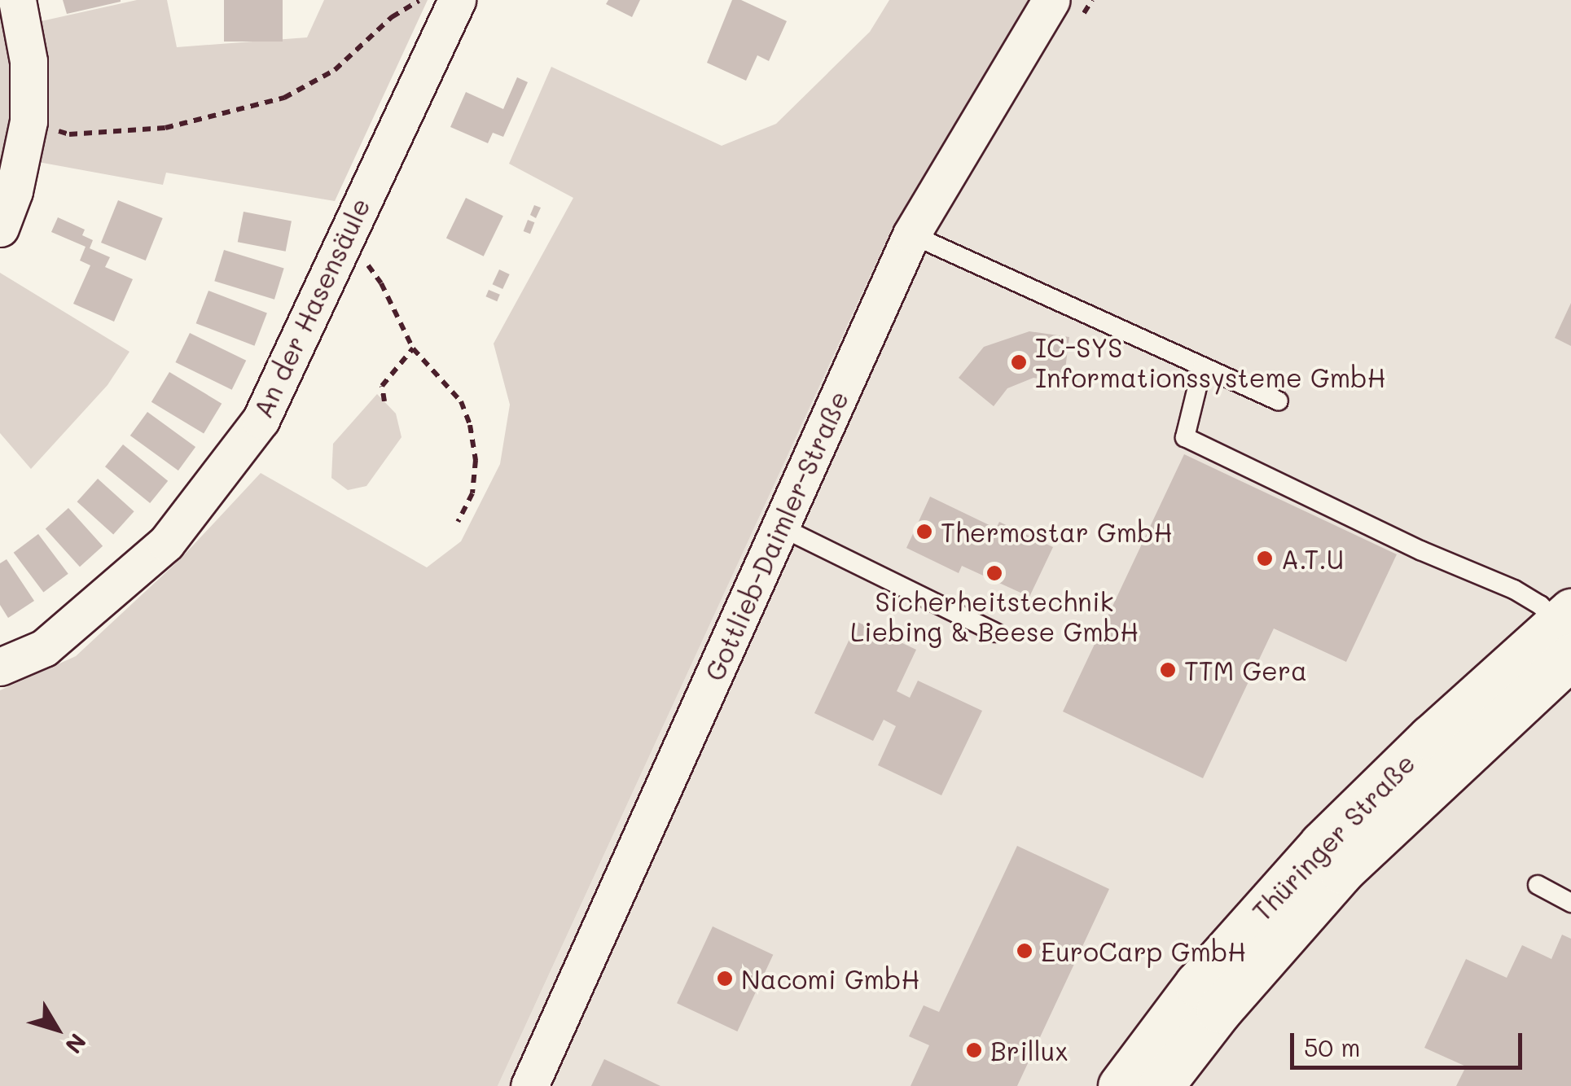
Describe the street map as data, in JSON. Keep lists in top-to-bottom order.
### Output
{
  "streets": {
    "main road": ["Thüringer Straße"],
    "street": ["An der Hasensäule", "Gottlieb-Daimler-Straße"]
  },
  "places": [
    "IC-SYS Informationssysteme GmbH",
    "Thermostar GmbH",
    "A.T.U",
    "Sicherheitstechnik Liebing & Beese GmbH",
    "TTM Gera",
    "EuroCarp GmbH",
    "Nacomi GmbH",
    "Brillux"
  ],
  "scale_bar": "50 m",
  "north": "bottom right"
}
